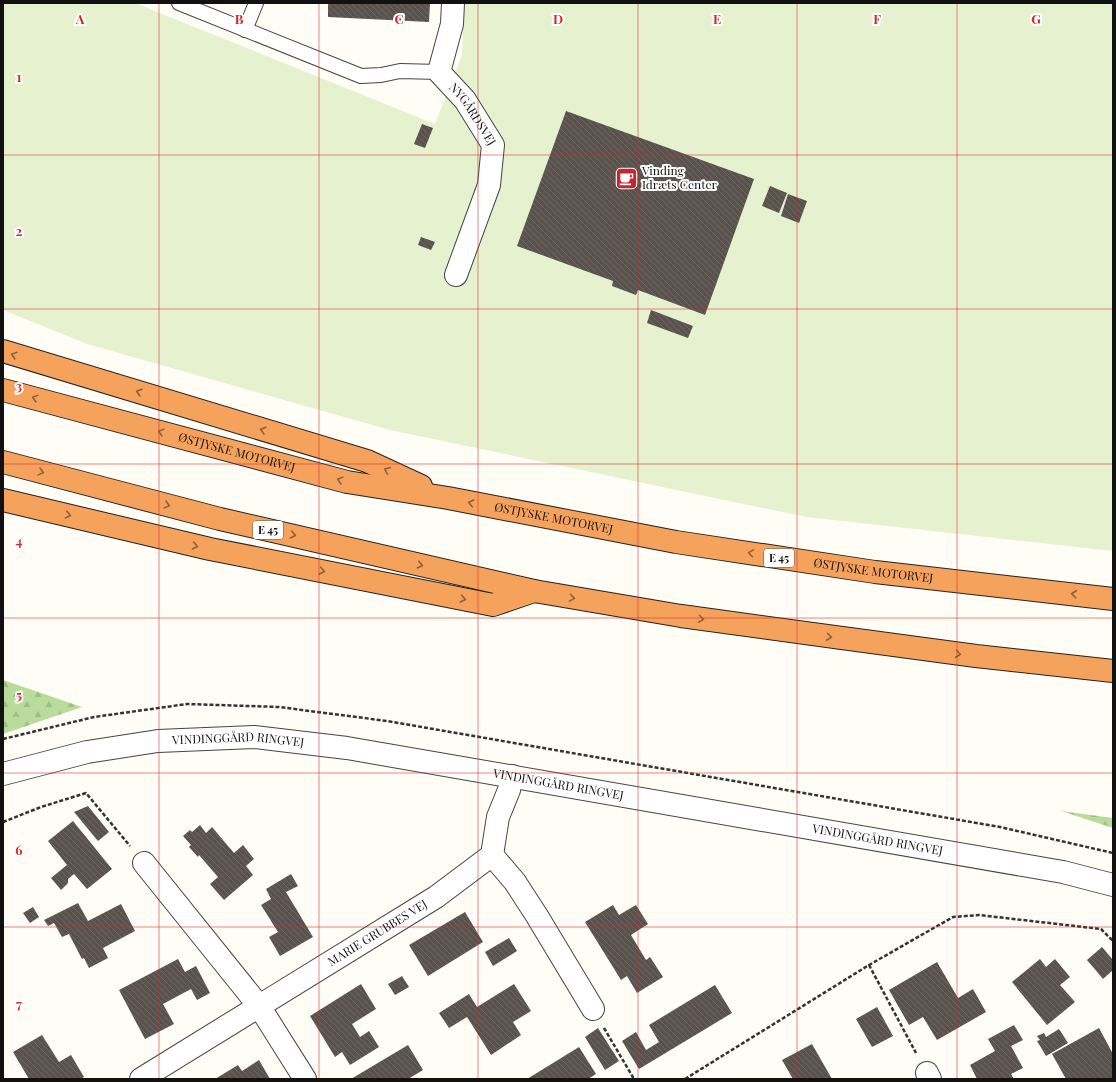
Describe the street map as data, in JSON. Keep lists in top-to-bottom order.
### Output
{
  "streets": {
    "highway": ["ØSTJYSKE MOTORVEJ", "E 45"],
    "street": ["NYGÅRDSVEJ", "VINDINGGÅRD RINGVEJ", "MARIE GRUBBES VEJ"]
  },
  "places": {
    "cafe": ["Vinding Idræts Center"]
  },
  "grid": {
    "columns": [
      "A",
      "B",
      "C",
      "D",
      "E",
      "F",
      "G"
    ],
    "rows": [
      "1",
      "2",
      "3",
      "4",
      "5",
      "6",
      "7"
    ]
  }
}
